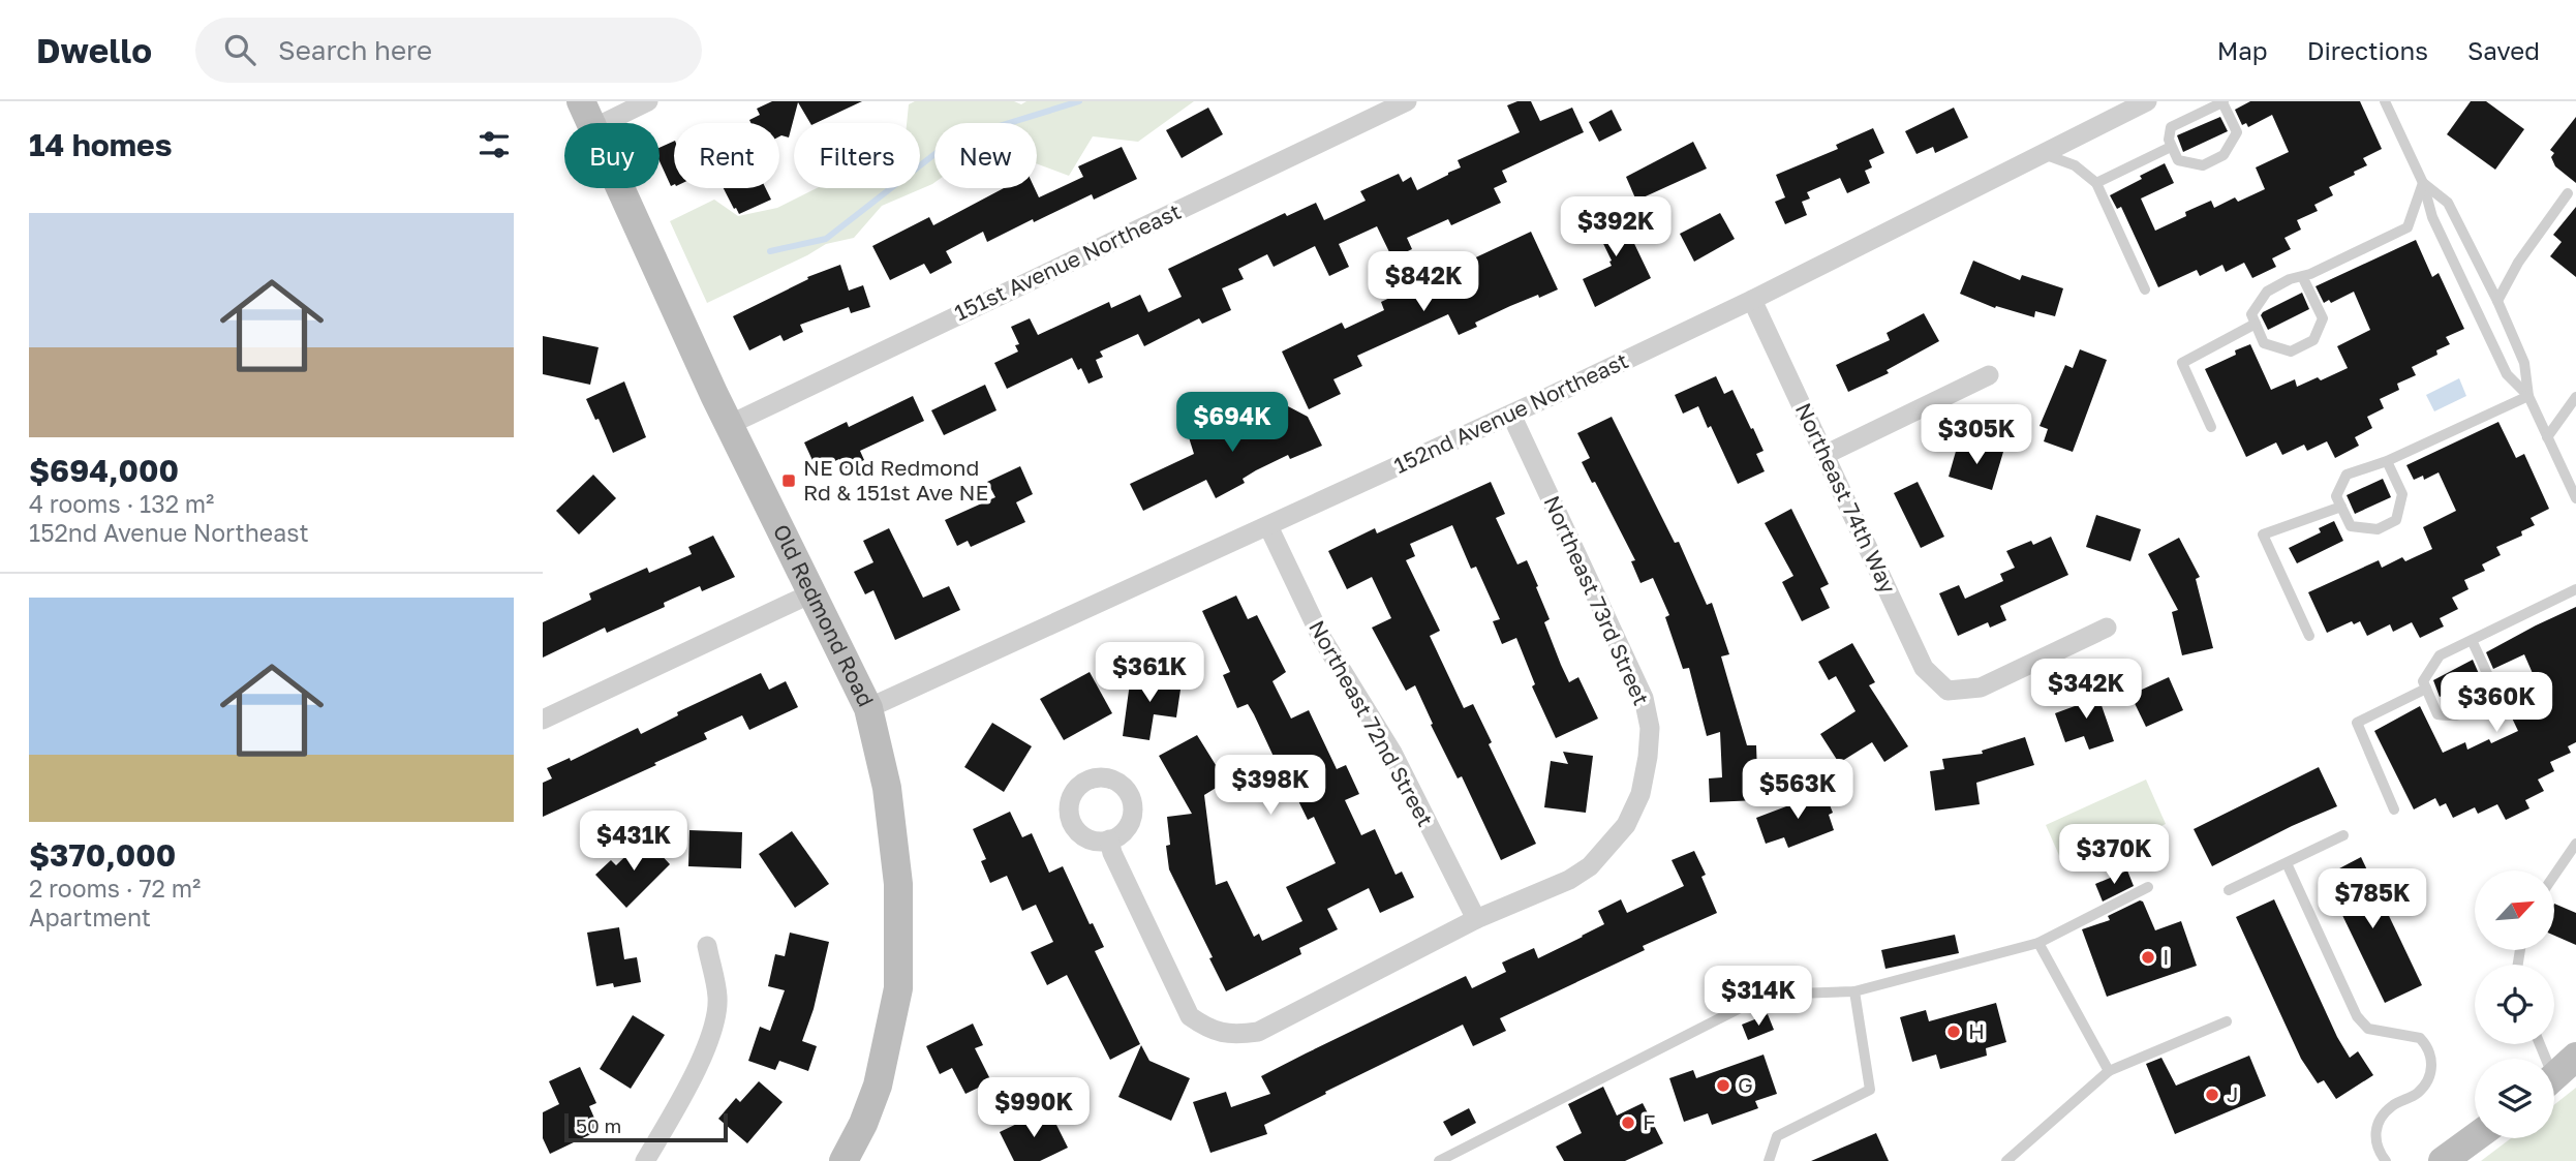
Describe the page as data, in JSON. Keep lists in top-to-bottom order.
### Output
{
  "streets": {
    "main road": ["Old Redmond Road"],
    "street": [
      "151st Avenue Northeast",
      "152nd Avenue Northeast",
      "Northeast 74th Way",
      "Northeast 73rd Street",
      "Northeast 72nd Street"
    ]
  },
  "crossings": [
    ["151st Avenue Northeast", "Old Redmond Road"],
    ["152nd Avenue Northeast", "Northeast 74th Way"],
    ["152nd Avenue Northeast", "Northeast 73rd Street"],
    ["152nd Avenue Northeast", "Old Redmond Road"],
    ["152nd Avenue Northeast", "Northeast 72nd Street"],
    ["Northeast 73rd Street", "Northeast 72nd Street"]
  ],
  "places": {
    "transit": ["NE Old Redmond Rd & 151st Ave NE"],
    "other": [
      "I",
      "H",
      "G",
      "J",
      "F"
    ]
  },
  "scale_bar": "50 m",
  "north": "top right",
  "page": {
    "header": "Dwello",
    "search": "Search here",
    "nav": ["Map", "Directions", "Saved"],
    "heading": "14 homes",
    "chip": [
      "Buy",
      "Rent",
      "Filters",
      "New"
    ],
    "list": [
      {
        "name": "$694,000",
        "note": "4 rooms · 132 m² · 152nd Avenue Northeast"
      },
      {
        "name": "$370,000",
        "note": "2 rooms · 72 m² · Apartment"
      }
    ],
    "price": [
      "$392K",
      "$842K",
      "$694K",
      "$305K",
      "$361K",
      "$342K",
      "$360K",
      "$398K",
      "$563K",
      "$431K",
      "$370K",
      "$785K",
      "$314K",
      "$990K"
    ],
    "scale": "50 m"
  }
}
